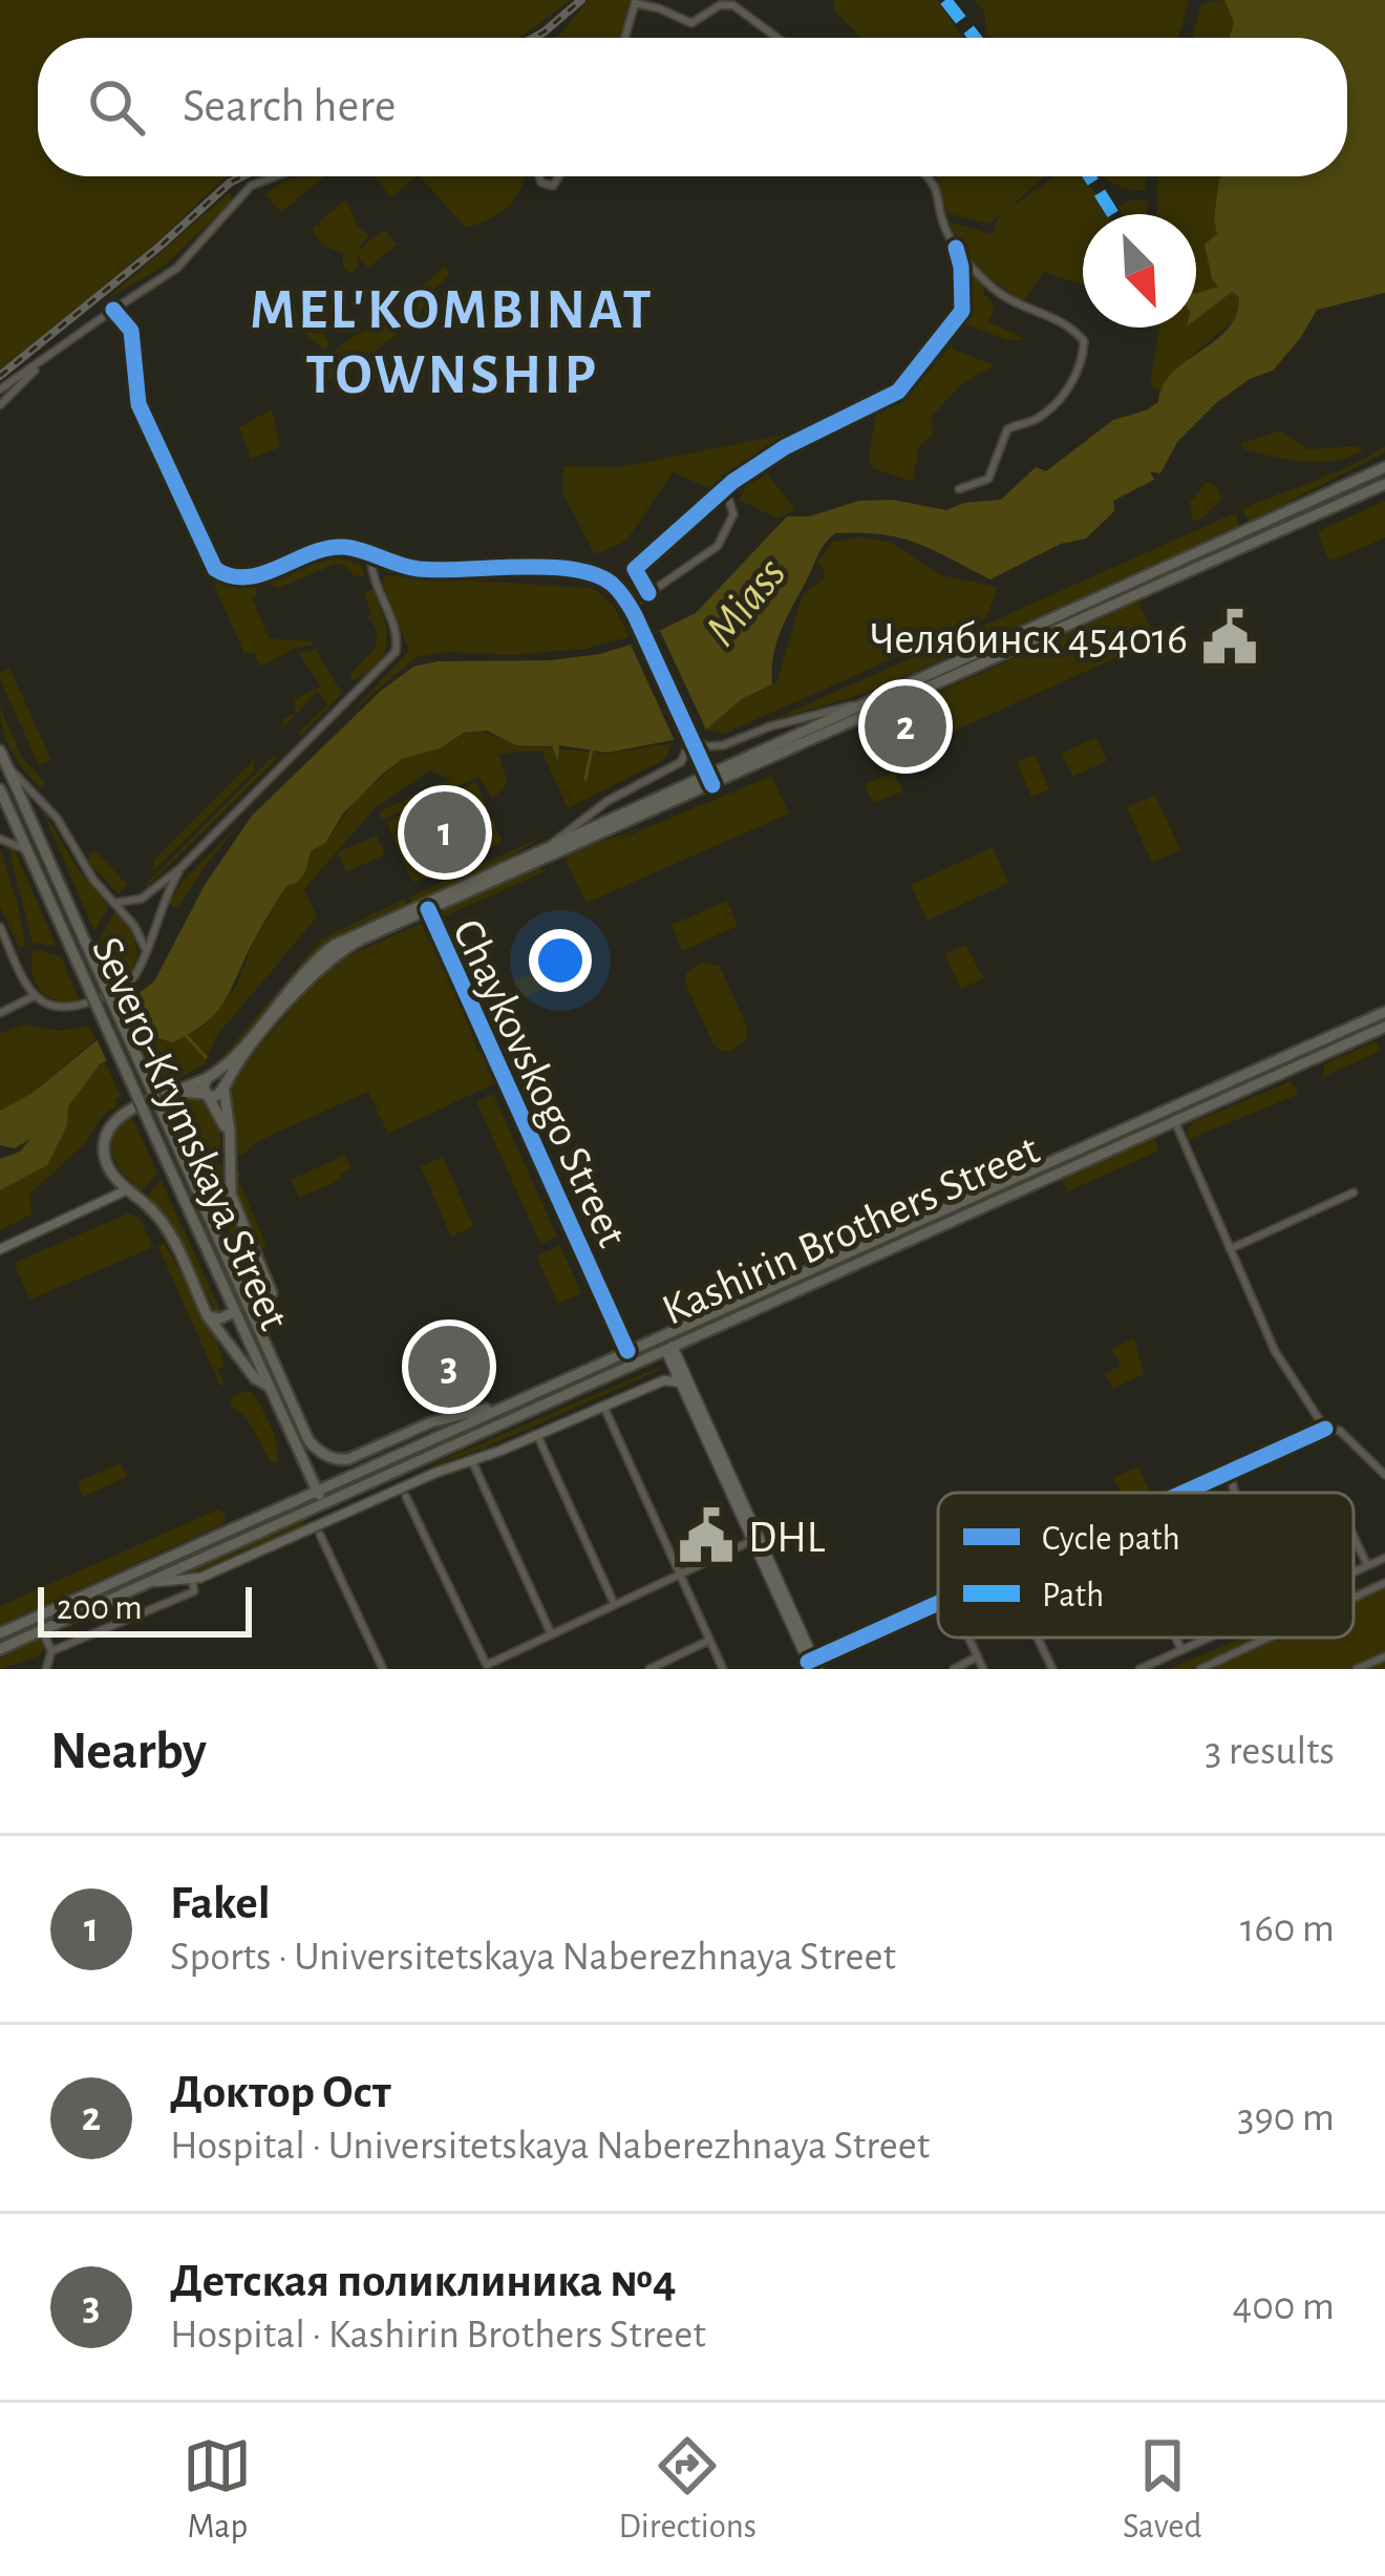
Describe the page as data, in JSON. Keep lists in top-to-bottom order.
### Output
{
  "streets": {
    "main road": ["Severo-Krymskaya Street", "Kashirin Brothers Street"],
    "street": ["Chaykovskogo Street"]
  },
  "crossings": [
    ["Chaykovskogo Street", "Kashirin Brothers Street"],
    ["Severo-Krymskaya Street", "Kashirin Brothers Street"]
  ],
  "districts": ["MEL'KOMBINAT TOWNSHIP"],
  "water": ["Miass"],
  "places": {
    "public building": ["Челябинск 454016", "DHL"]
  },
  "legend": ["Cycle path", "Path"],
  "scale_bar": "200 m",
  "north": "bottom right",
  "page": {
    "search": "Search here",
    "pins": ["2", "1", "3"],
    "scale": "200 m",
    "heading": ["Nearby", "3 results"],
    "list": [
      {
        "mark": "1",
        "name": "Fakel",
        "note": "Sports · Universitetskaya Naberezhnaya Street",
        "value": "160 m"
      },
      {
        "mark": "2",
        "name": "Доктор Ост",
        "note": "Hospital · Universitetskaya Naberezhnaya Street",
        "value": "390 m"
      },
      {
        "mark": "3",
        "name": "Детская поликлиника №4",
        "note": "Hospital · Kashirin Brothers Street",
        "value": "400 m"
      }
    ],
    "nav": ["Map", "Directions", "Saved"]
  }
}
